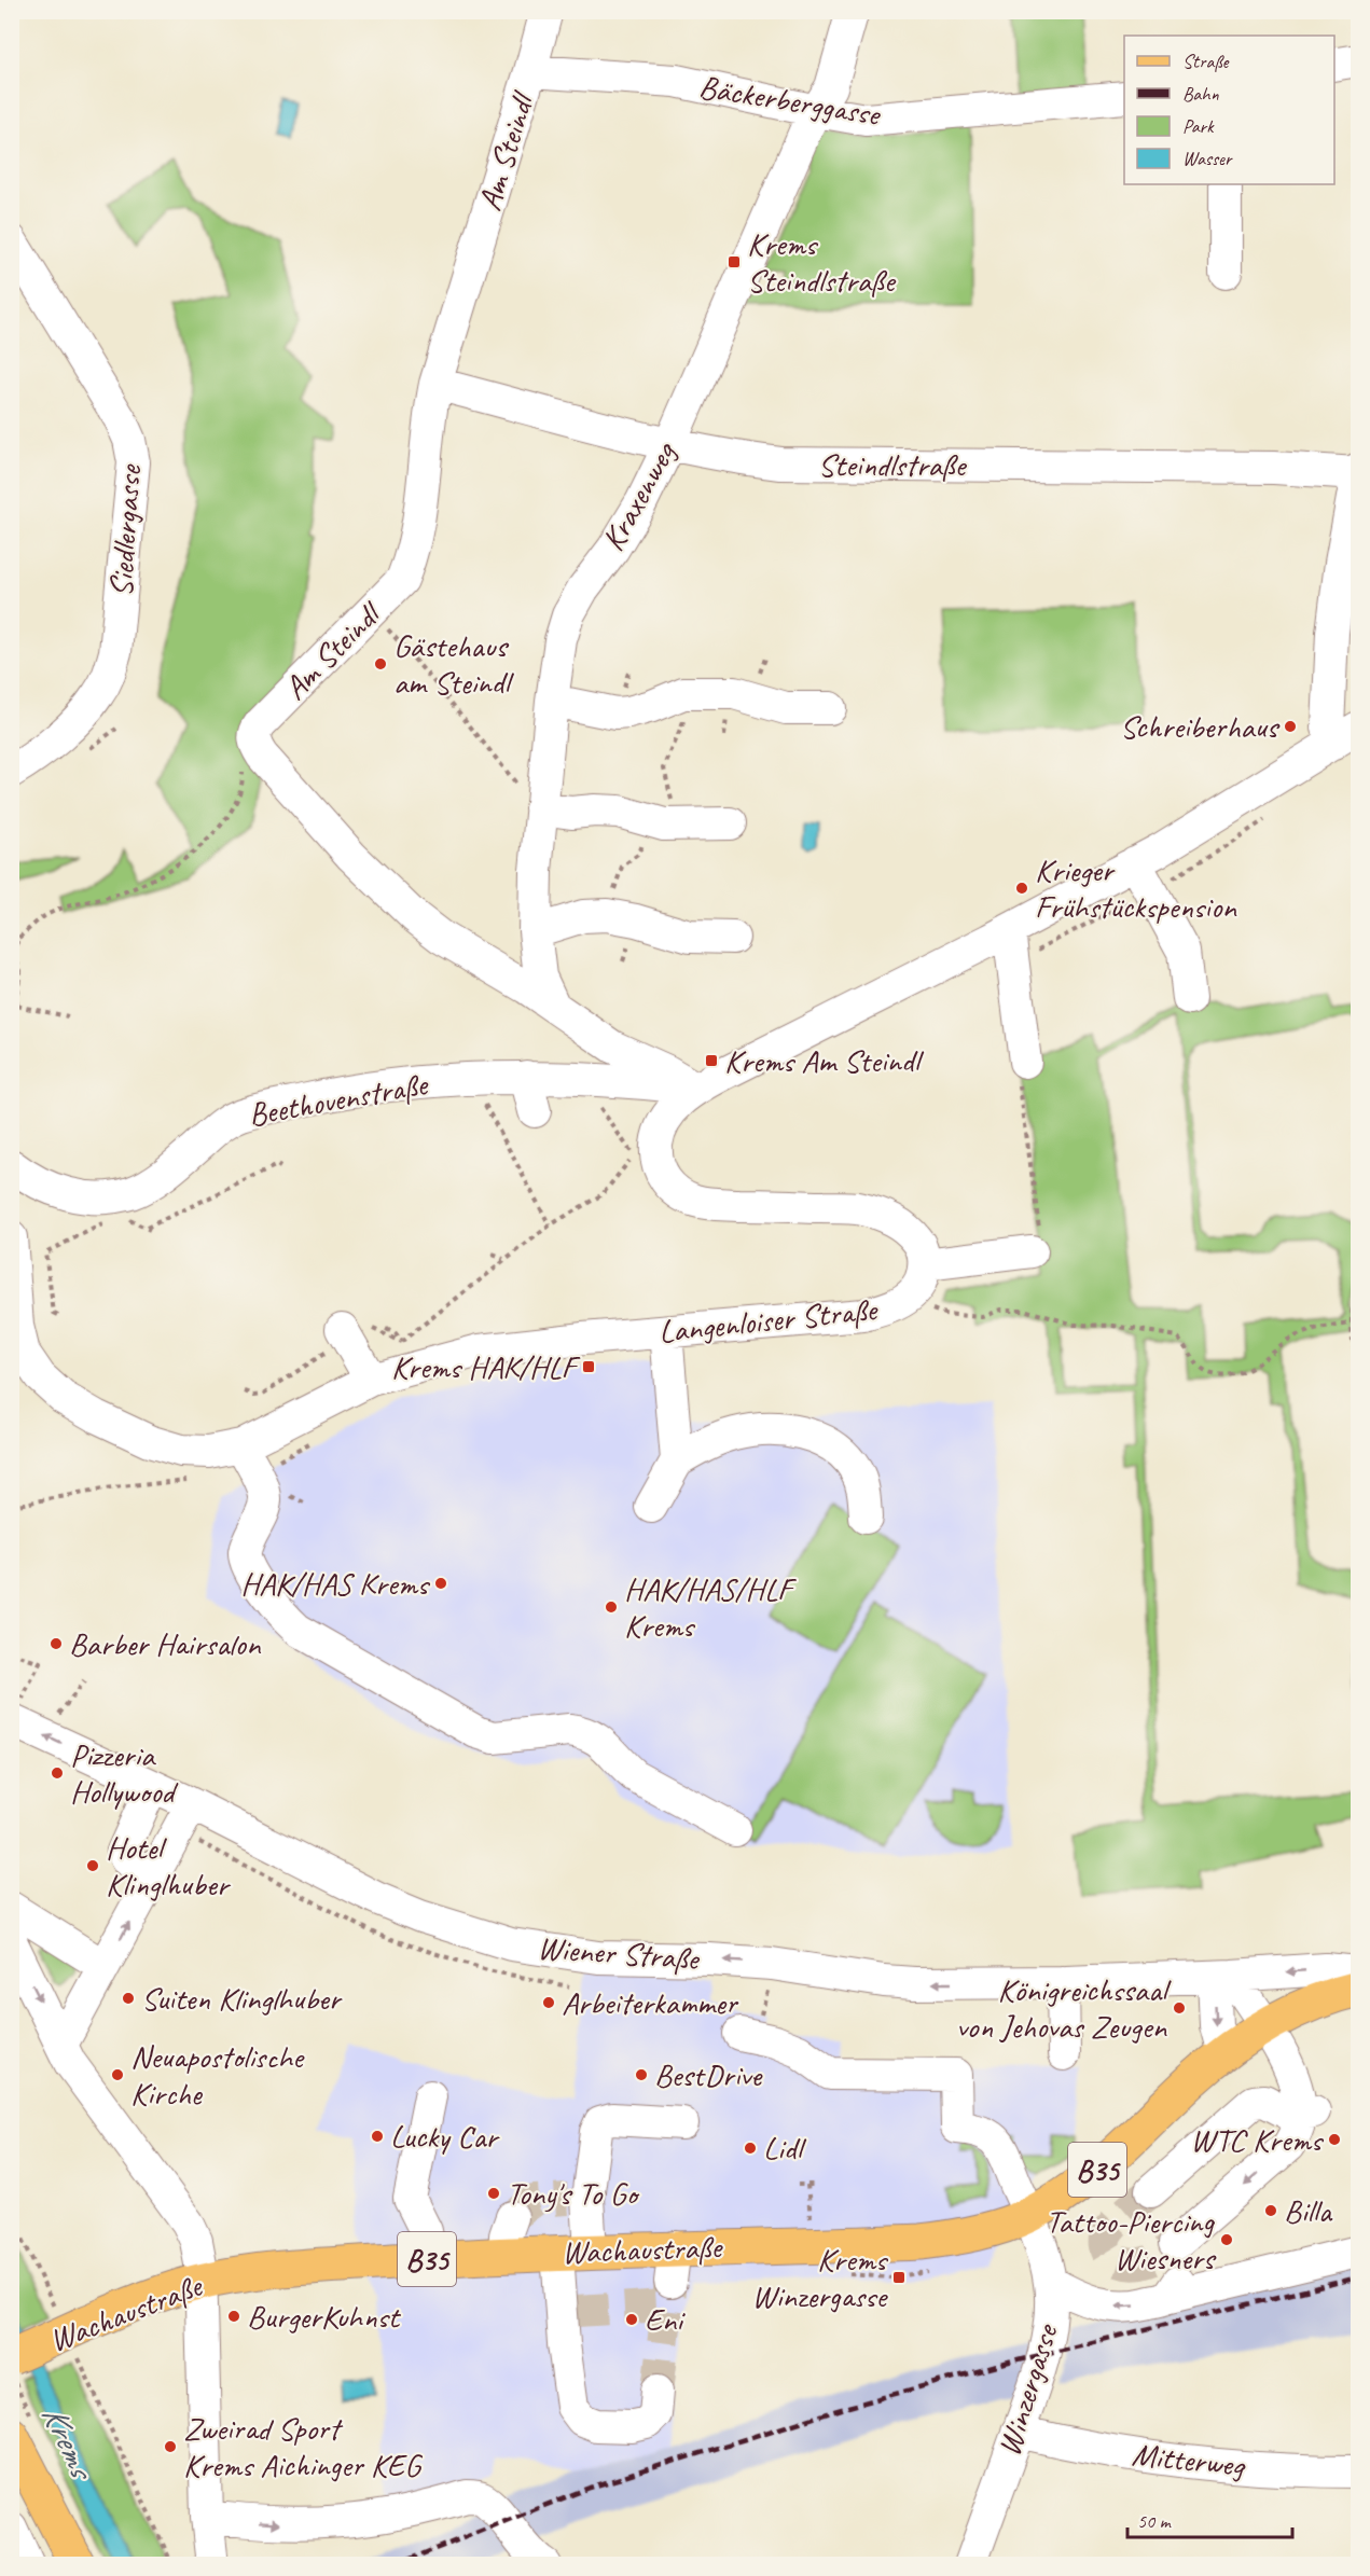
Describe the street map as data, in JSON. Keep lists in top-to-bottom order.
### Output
{
  "streets": {
    "main road": ["B35", "Wachaustraße"],
    "street": [
      "Bäckerberggasse",
      "Am Steindl",
      "Steindlstraße",
      "Kraxenweg",
      "Siedlergasse",
      "Beethovenstraße",
      "Langenloiser Straße",
      "Wiener Straße",
      "Winzergasse",
      "Mitterweg"
    ]
  },
  "crossings": [
    ["Bäckerberggasse", "Am Steindl"],
    ["Bäckerberggasse", "Kraxenweg"],
    ["Am Steindl", "Steindlstraße"],
    ["Am Steindl", "Kraxenweg"],
    ["Am Steindl", "Beethovenstraße"],
    ["Steindlstraße", "Kraxenweg"],
    ["Wachaustraße", "Winzergasse"],
    ["Winzergasse", "Mitterweg"]
  ],
  "one_way": ["Wiener Straße"],
  "water": ["Krems"],
  "places": {
    "transit": [
      "Krems Steindlstraße",
      "Krems Am Steindl",
      "Krems HAK/HLF",
      "Krems Winzergasse"
    ],
    "other": [
      "Gästehaus am Steindl",
      "Schreiberhaus",
      "Krieger Frühstückspension",
      "HAK/HAS Krems",
      "HAK/HAS/HLF Krems",
      "Barber Hairsalon",
      "Pizzeria Hollywood",
      "Hotel Klinglhuber",
      "Suiten Klinglhuber",
      "Arbeiterkammer",
      "Königreichssaal von Jehovas Zeugen",
      "Neuapostolische Kirche",
      "BestDrive",
      "Lucky Car",
      "WTC Krems",
      "Lidl",
      "Tony's To Go",
      "Billa",
      "Tattoo-Piercing Wiesners",
      "BurgerKuhnst",
      "Eni",
      "Zweirad Sport Krems Aichinger KEG"
    ]
  },
  "legend": [
    "Straße",
    "Bahn",
    "Park",
    "Wasser"
  ],
  "scale_bar": "50 m"
}
